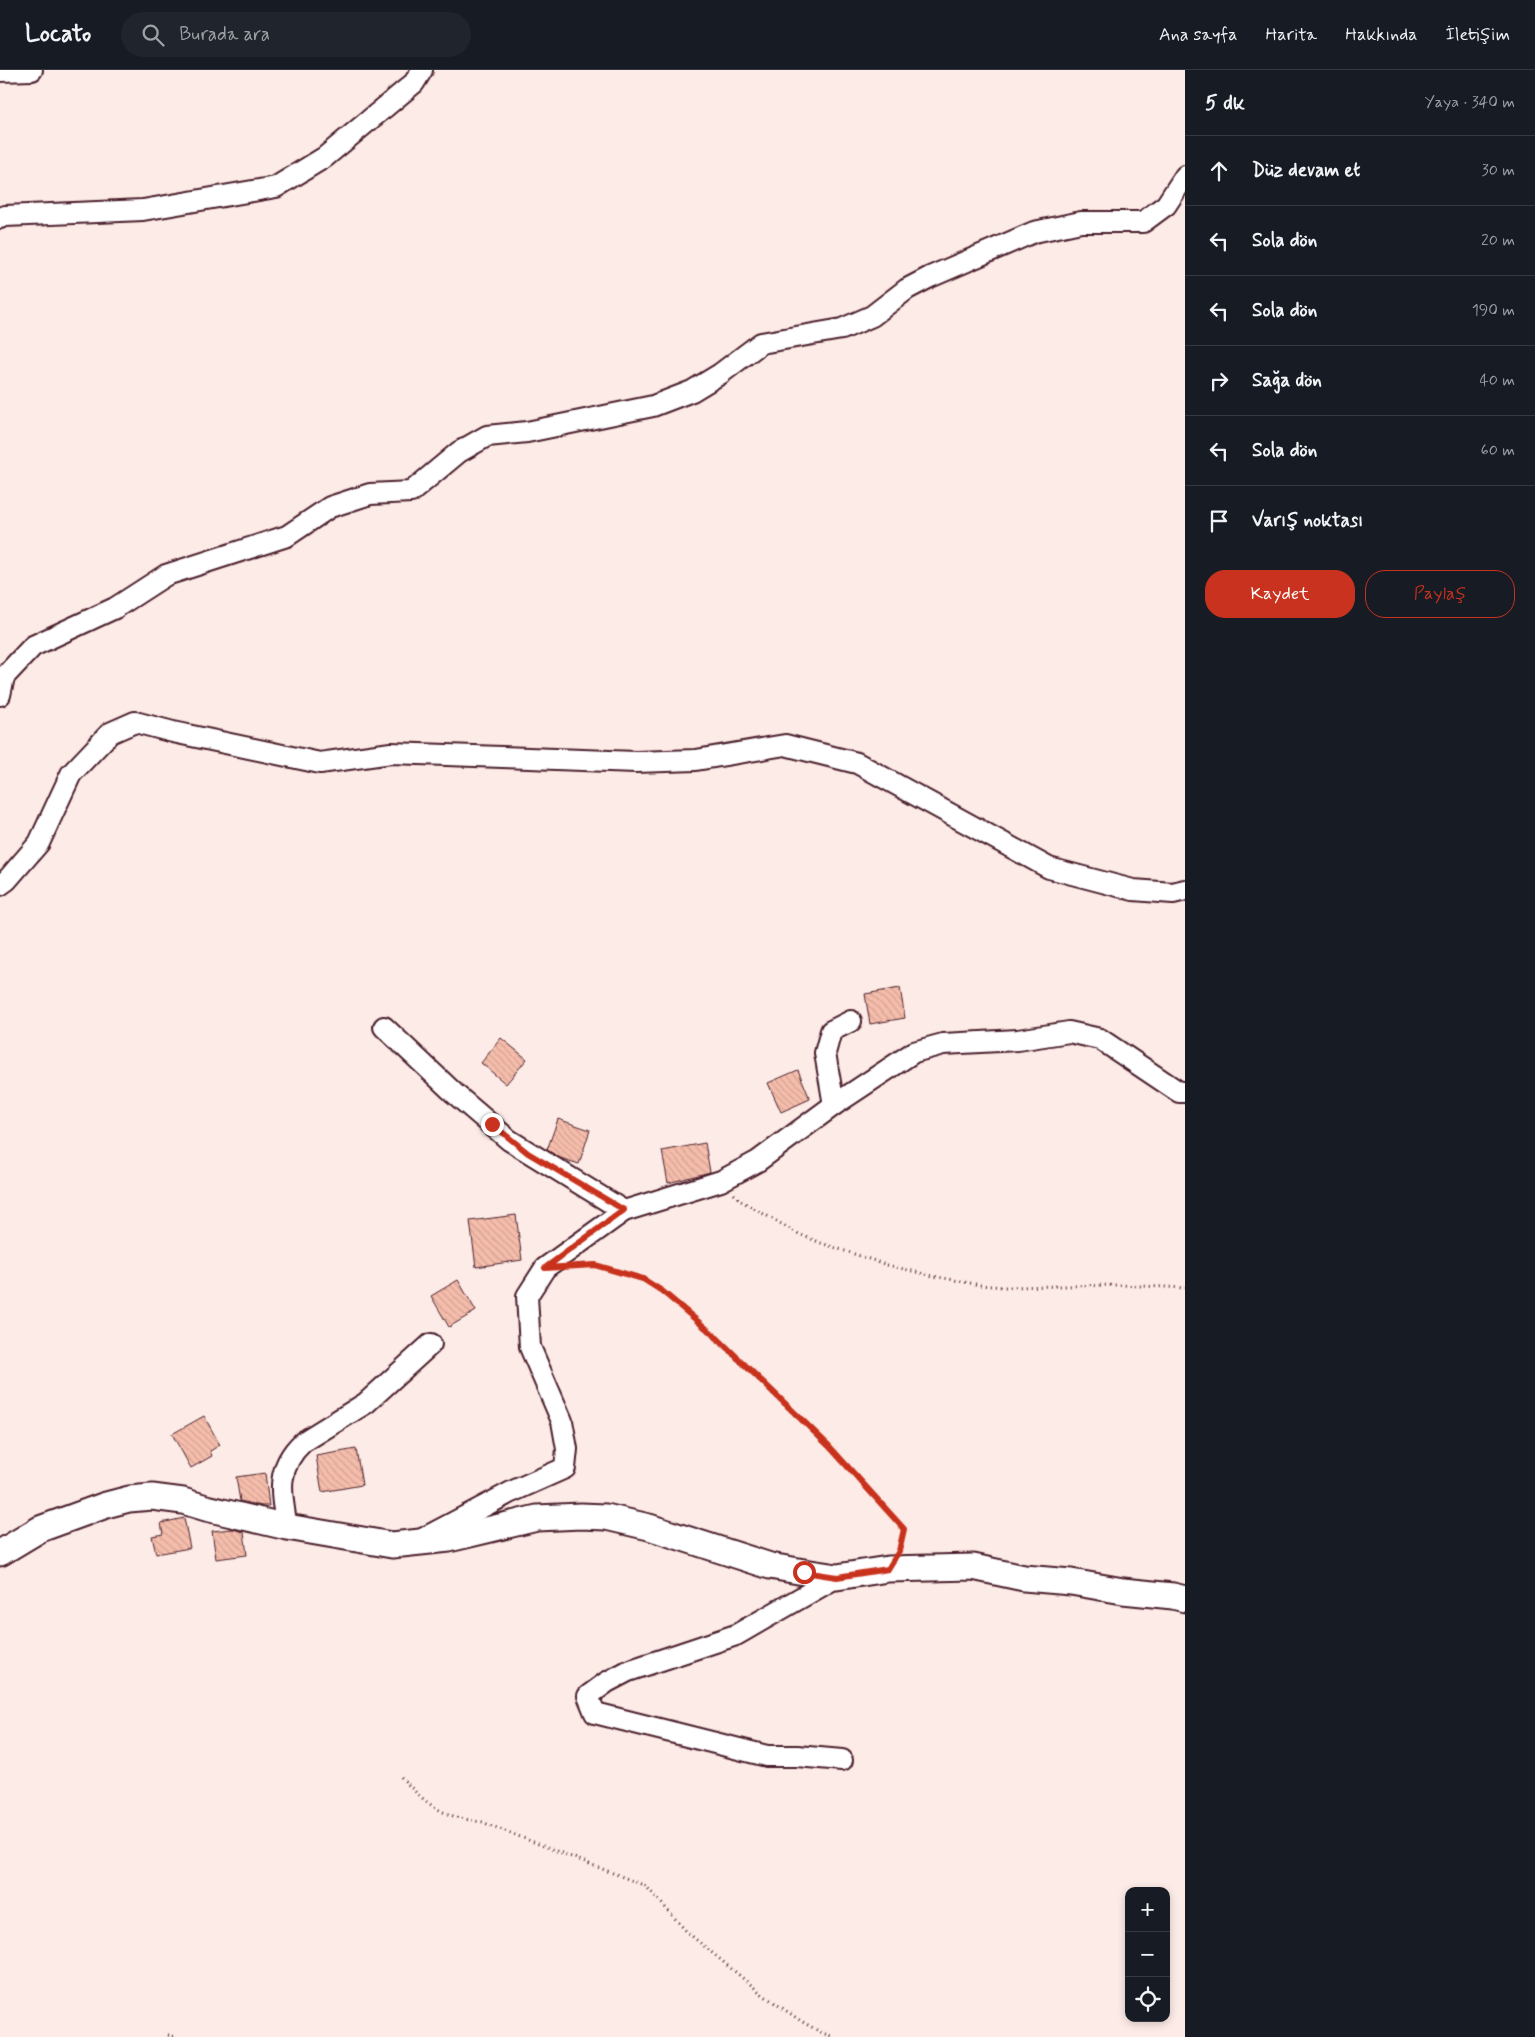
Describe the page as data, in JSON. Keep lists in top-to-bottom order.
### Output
{
  "page": {
    "header": "Locato",
    "search": "Burada ara",
    "nav": [
      "Ana sayfa",
      "Harita",
      "Hakkında",
      "İletişim"
    ],
    "heading": ["5 dk", "Yaya · 340 m"],
    "list": [
      ["Düz devam et", "30 m"],
      ["Sola dön", "20 m"],
      ["Sola dön", "190 m"],
      ["Sağa dön", "40 m"],
      ["Sola dön", "60 m"],
      "Varış noktası"
    ],
    "buttons": ["Kaydet", "Paylaş"],
    "map_buttons": ["+", "−"]
  }
}
